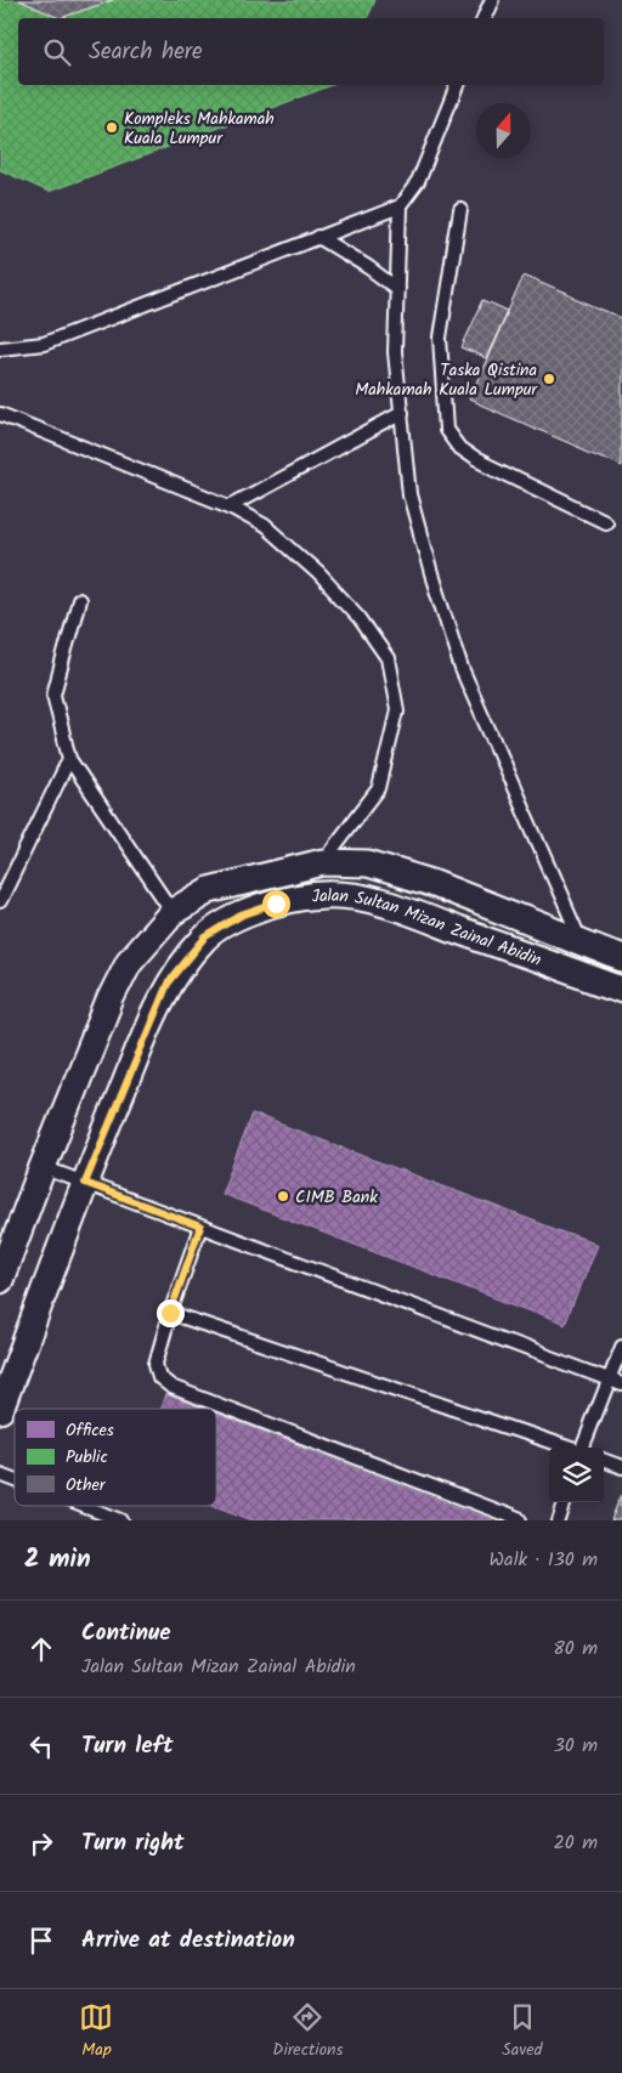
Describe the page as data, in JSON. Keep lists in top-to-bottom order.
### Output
{
  "streets": {
    "street": ["Jalan Sultan Mizan Zainal Abidin"]
  },
  "places": ["Kompleks Mahkamah Kuala Lumpur", "Taska Qistina Mahkamah Kuala Lumpur", "CIMB Bank"],
  "legend": ["Offices", "Public", "Other"],
  "north": "top",
  "page": {
    "search": "Search here",
    "heading": ["2 min", "Walk · 130 m"],
    "list": [
      ["Continue", "Jalan Sultan Mizan Zainal Abidin", "80 m"],
      ["Turn left", "30 m"],
      ["Turn right", "20 m"],
      "Arrive at destination"
    ],
    "nav": ["Map", "Directions", "Saved"]
  }
}
